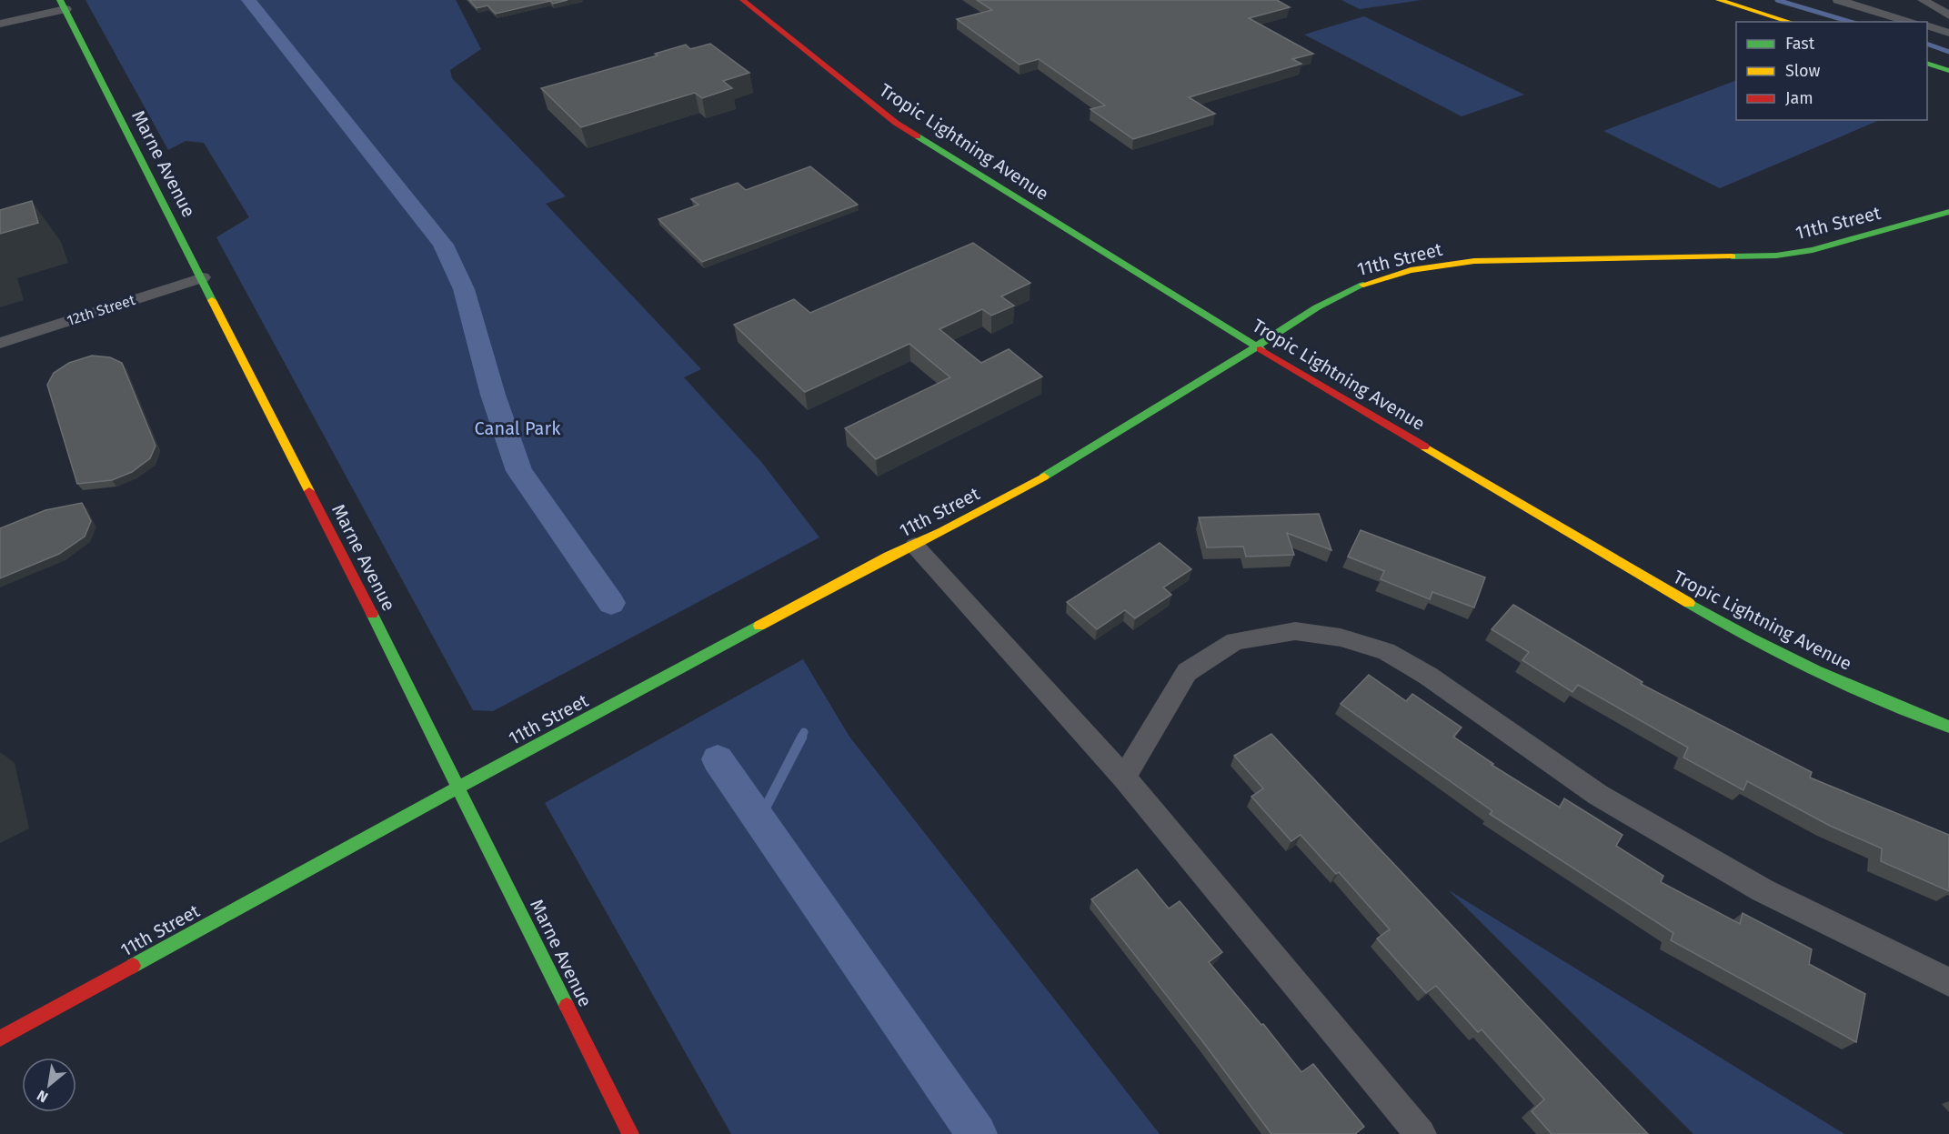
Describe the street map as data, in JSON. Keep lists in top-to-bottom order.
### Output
{
  "streets": {
    "street": [
      "Tropic Lightning Avenue",
      "Marne Avenue",
      "11th Street",
      "12th Street"
    ]
  },
  "crossings": [
    ["Tropic Lightning Avenue", "11th Street"],
    ["Marne Avenue", "11th Street"],
    ["Marne Avenue", "12th Street"]
  ],
  "parks": ["Canal Park"],
  "legend": ["Fast", "Slow", "Jam"],
  "north": "bottom left"
}
